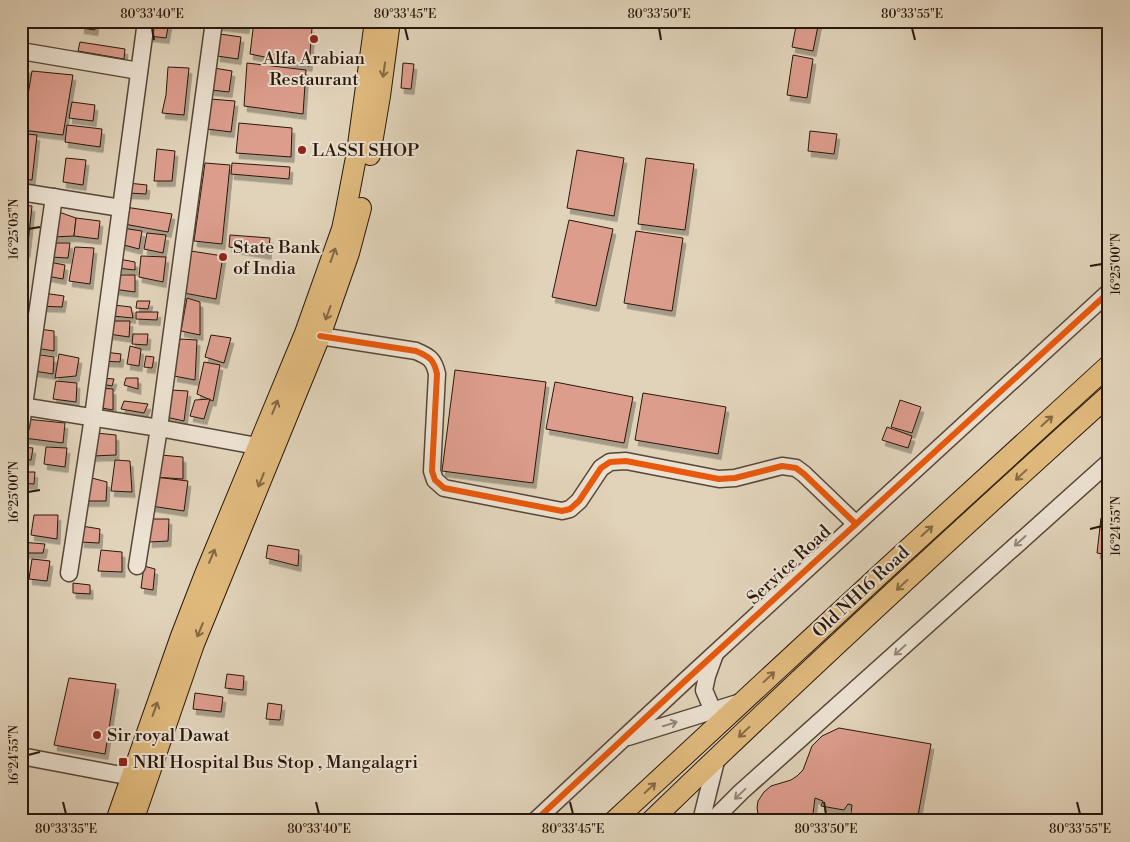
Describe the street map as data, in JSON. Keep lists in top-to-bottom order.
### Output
{
  "streets": {
    "main road": ["Old NH16 Road"],
    "street": ["Service Road"]
  },
  "places": {
    "other": [
      "Alfa Arabian Restaurant",
      "LASSI SHOP",
      "State Bank of India",
      "Sir royal Dawat"
    ],
    "transit": ["NRI Hospital Bus Stop , Mangalagri"]
  },
  "coordinates": [
    "80°33'40\"E",
    "80°33'45\"E",
    "80°33'50\"E",
    "80°33'55\"E",
    "16°25'05\"N",
    "16°25'00\"N",
    "16°24'55\"N",
    "80°33'35\"E"
  ]
}
